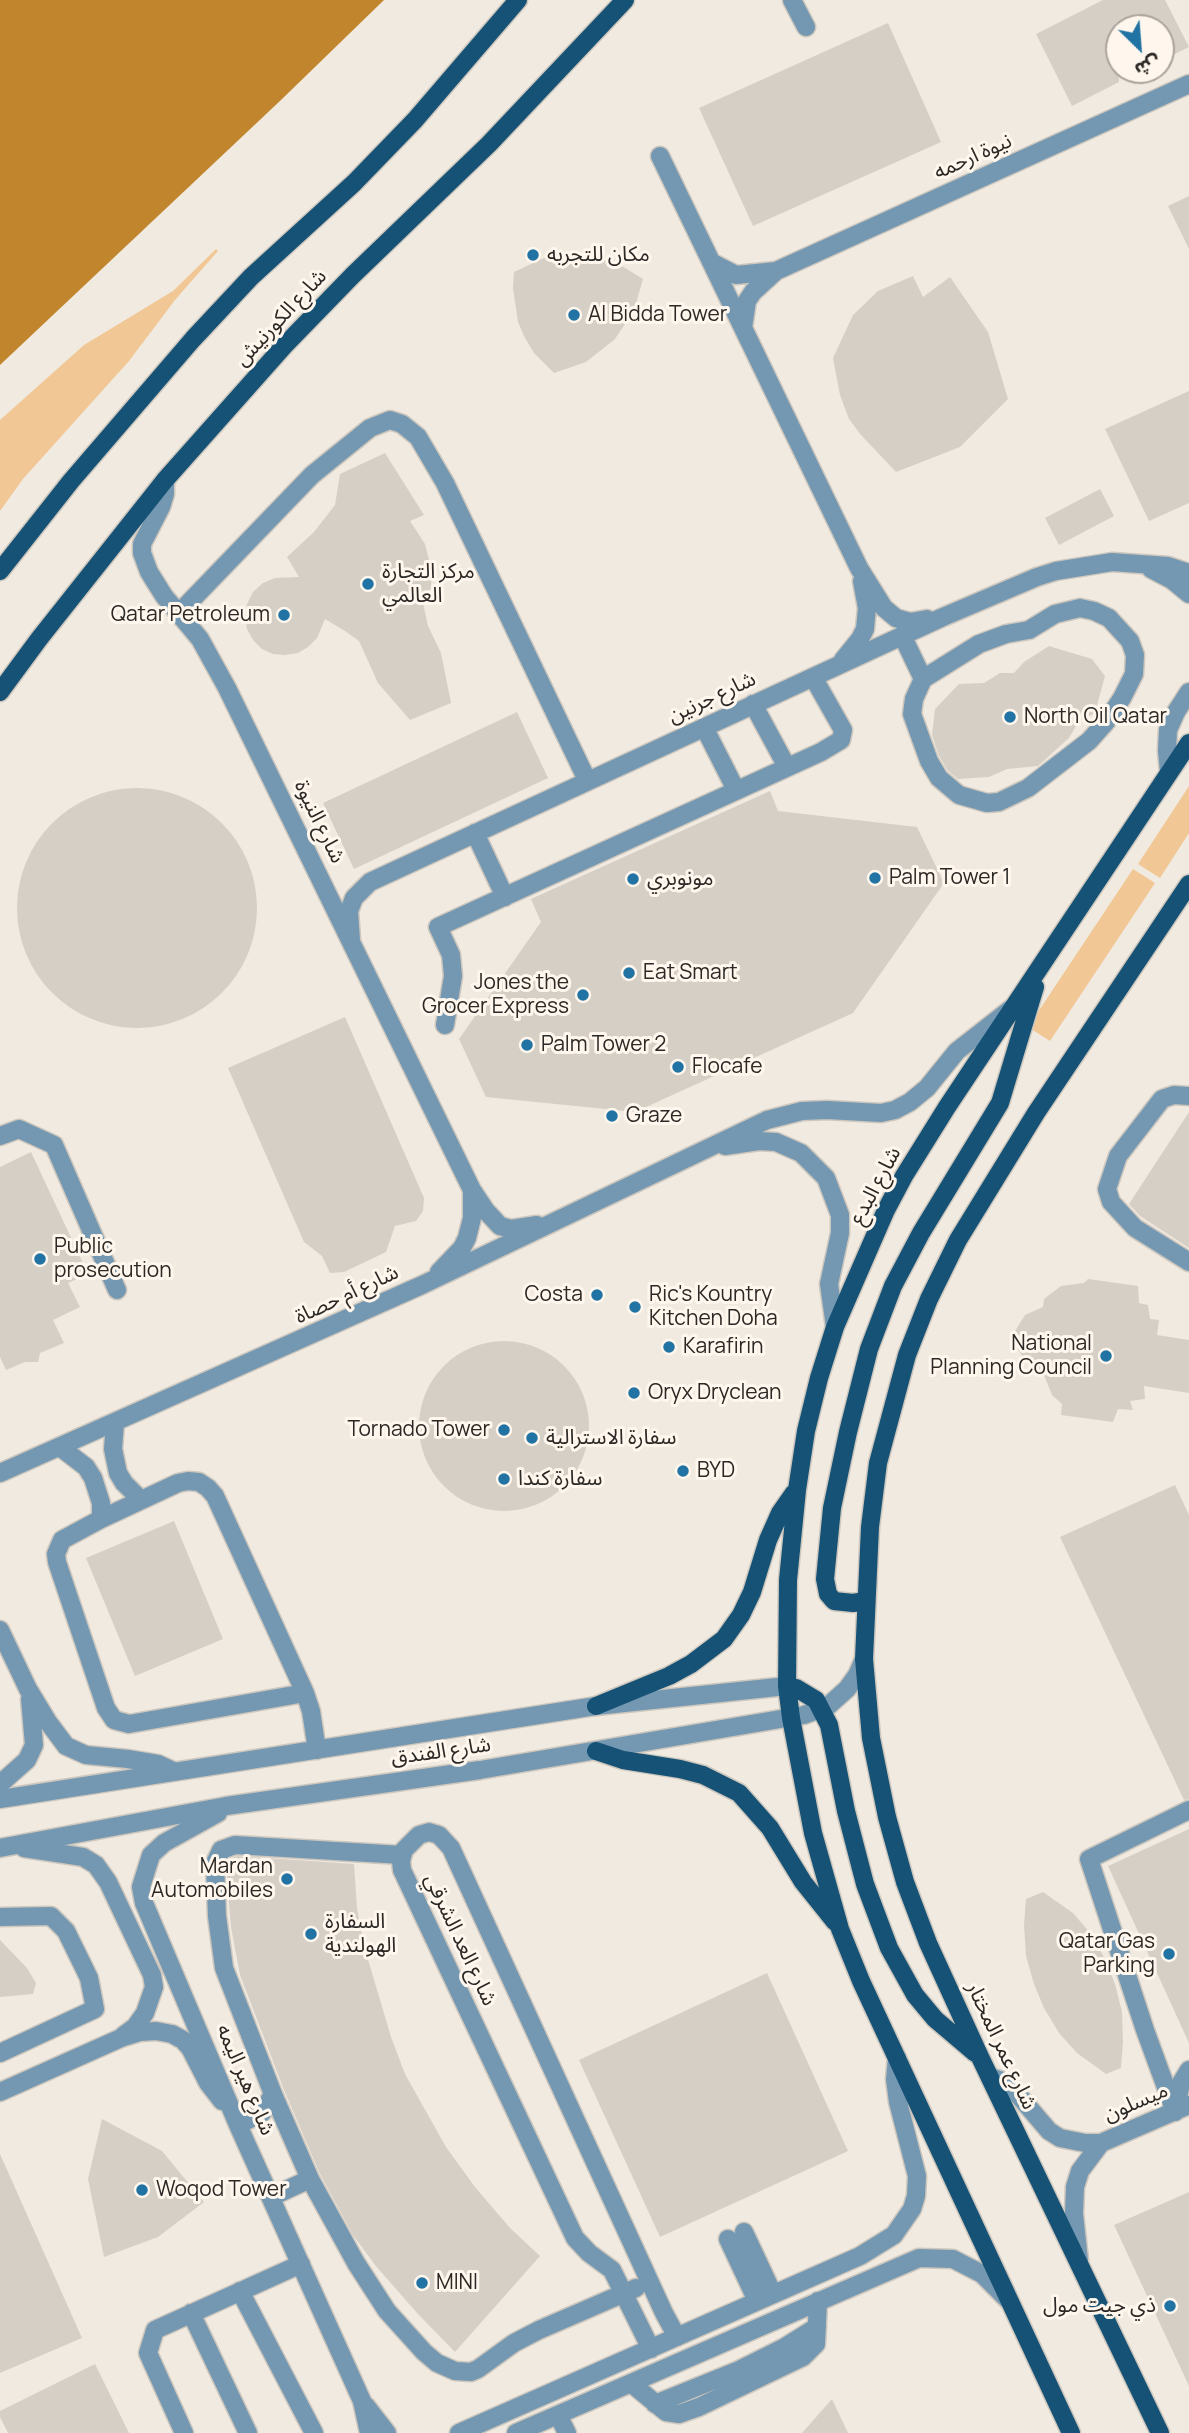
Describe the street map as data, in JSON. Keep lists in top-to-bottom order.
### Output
{
  "streets": {
    "main road": ["شارع الكورنيش", "شارع البدع", "شارع عمر المختار"],
    "street": [
      "نيوة ارحمه",
      "شارع جرنين",
      "شارع النيوة",
      "شارع أم حصاة",
      "شارع الفندق",
      "شارع العد الشرقي",
      "شارع هير اليمه",
      "ميسلون"
    ]
  },
  "crossings": [
    ["شارع الكورنيش", "شارع النيوة"],
    ["شارع جرنين", "شارع النيوة"],
    ["شارع النيوة", "شارع أم حصاة"],
    ["شارع البدع", "شارع أم حصاة"],
    ["شارع البدع", "شارع الفندق"],
    ["شارع الفندق", "شارع عمر المختار"],
    ["شارع الفندق", "شارع هير اليمه"],
    ["شارع عمر المختار", "ميسلون"]
  ],
  "places": [
    "مكان للتجربه",
    "Al Bidda Tower",
    "مركز التجارة العالمي",
    "Qatar Petroleum",
    "North Oil Qatar",
    "Palm Tower 1",
    "مونوبري",
    "Eat Smart",
    "Jones the Grocer Express",
    "Palm Tower 2",
    "Flocafe",
    "Graze",
    "Public prosecution",
    "Costa",
    "Ric's Kountry Kitchen Doha",
    "Karafirin",
    "National Planning Council",
    "Oryx Dryclean",
    "Tornado Tower",
    "سفارة الاسترالية",
    "BYD",
    "سفارة كندا",
    "Mardan Automobiles",
    "السفارة الهولندية",
    "Qatar Gas Parking",
    "Woqod Tower",
    "MINI",
    "ذي جيت مول"
  ],
  "north": "bottom right"
}
